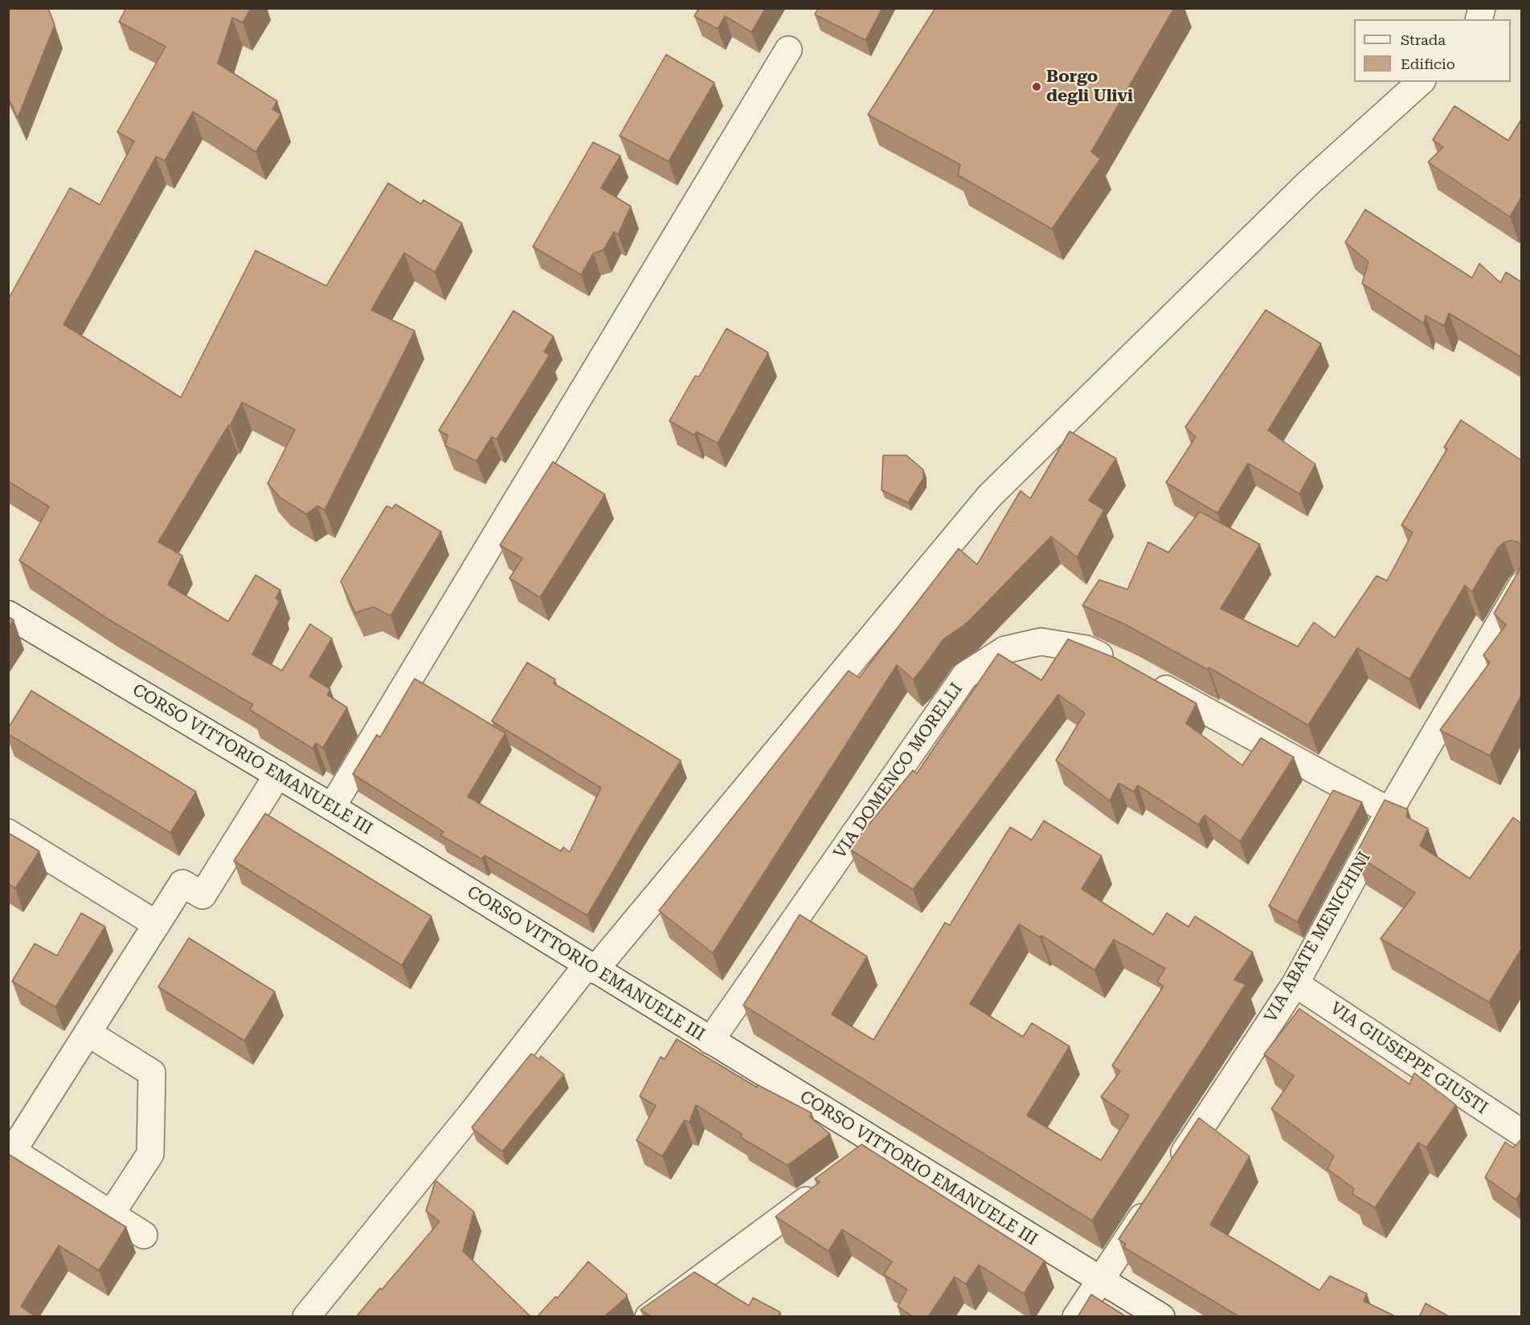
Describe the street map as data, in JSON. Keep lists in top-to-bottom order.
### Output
{
  "streets": {
    "street": [
      "CORSO VITTORIO EMANUELE III",
      "VIA DOMENCO MORELLI",
      "VIA ABATE MENICHINI",
      "VIA GIUSEPPE GIUSTI"
    ]
  },
  "crossings": [
    ["CORSO VITTORIO EMANUELE III", "VIA DOMENCO MORELLI"],
    ["VIA ABATE MENICHINI", "VIA GIUSEPPE GIUSTI"]
  ],
  "places": ["Borgo degli Ulivi"],
  "legend": ["Strada", "Edificio"]
}
